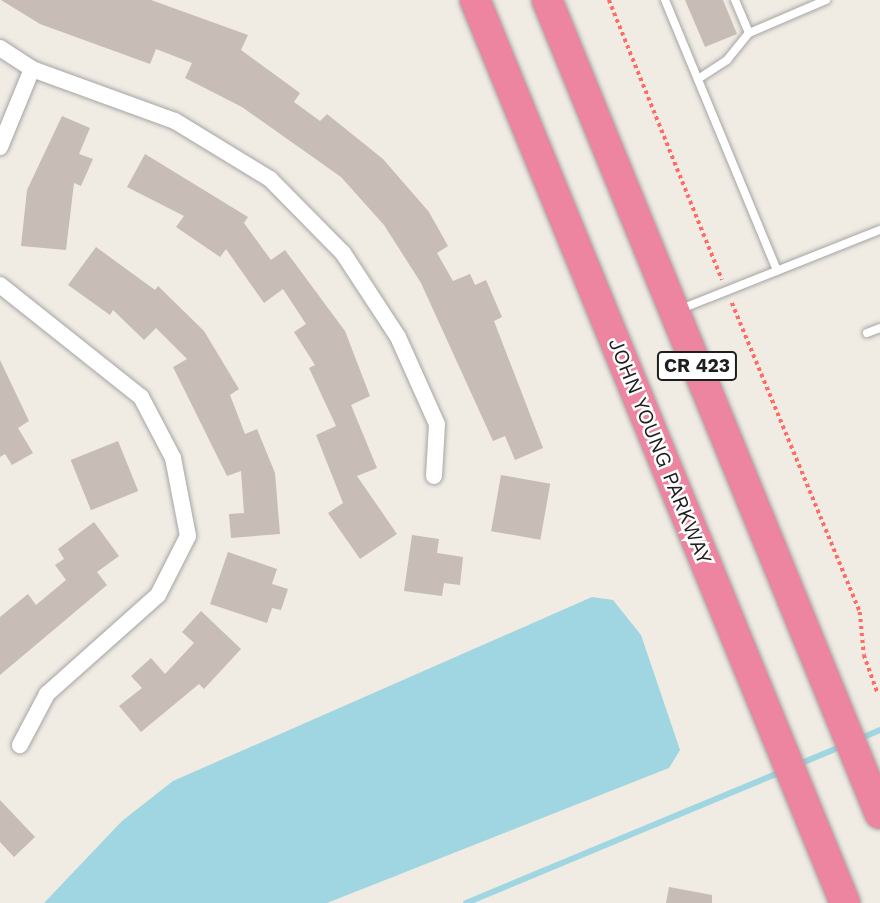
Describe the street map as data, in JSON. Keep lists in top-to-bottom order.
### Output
{
  "streets": {
    "highway": ["CR 423", "JOHN YOUNG PARKWAY"]
  }
}
